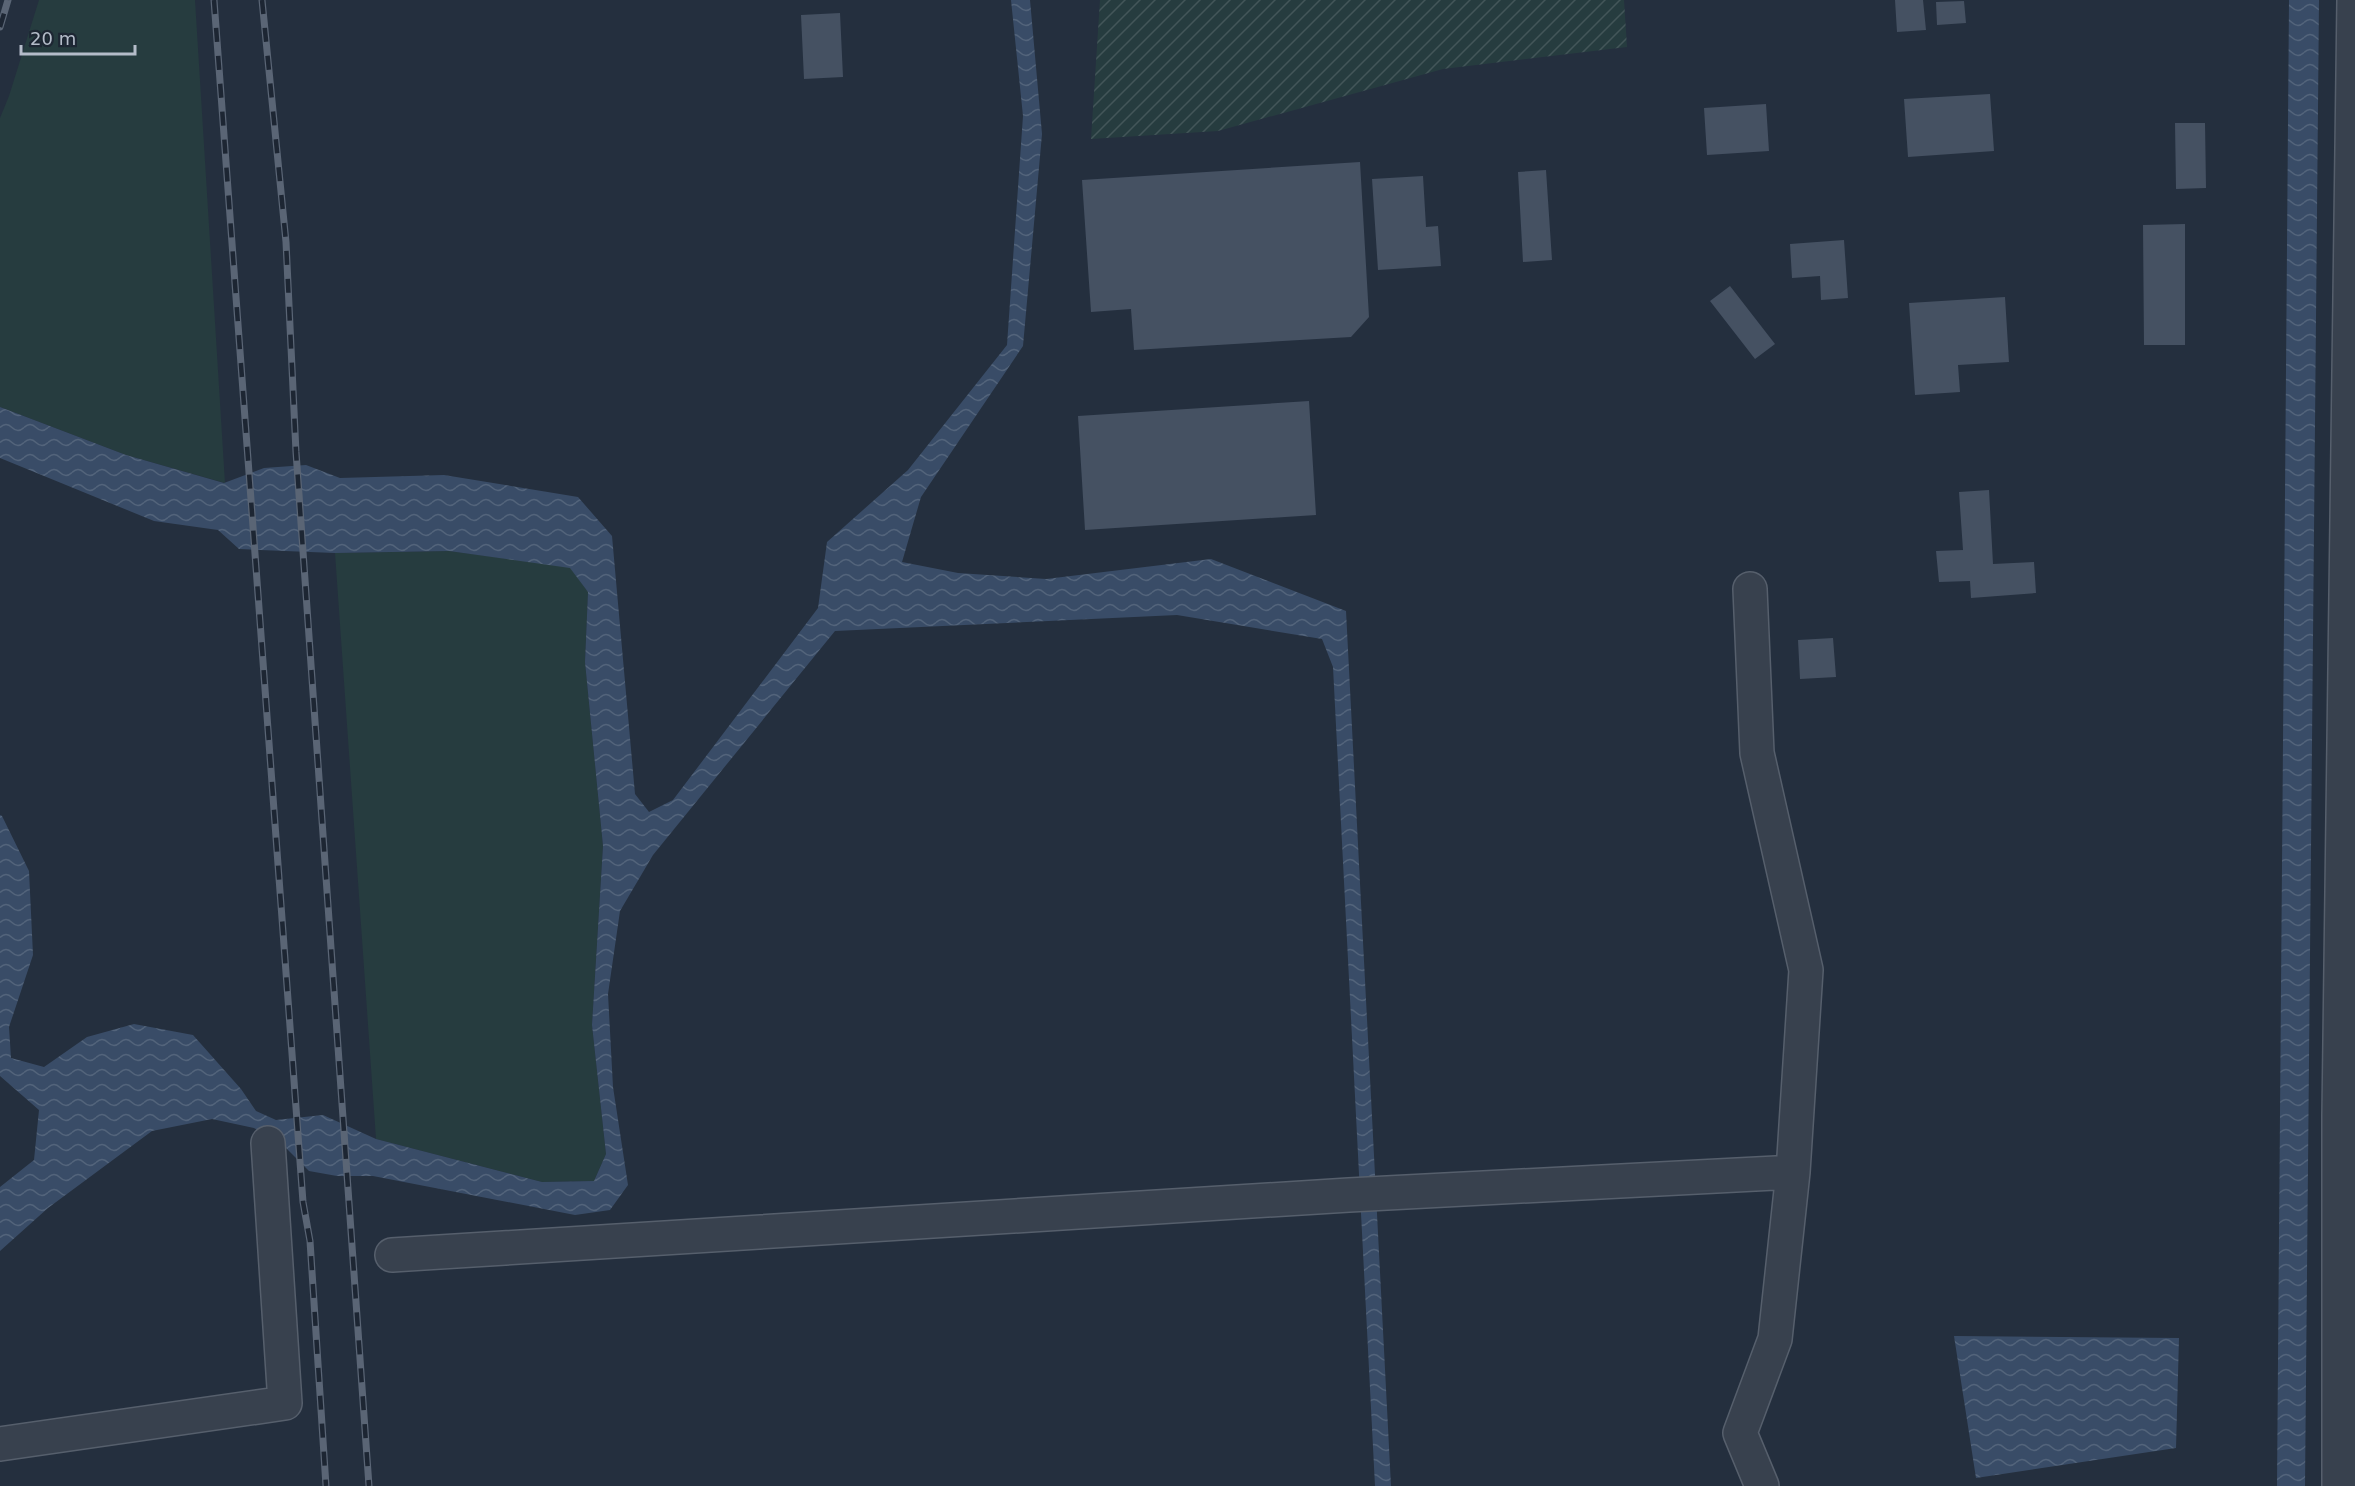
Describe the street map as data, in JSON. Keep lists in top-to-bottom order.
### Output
{
  "scale_bar": "20 m"
}
